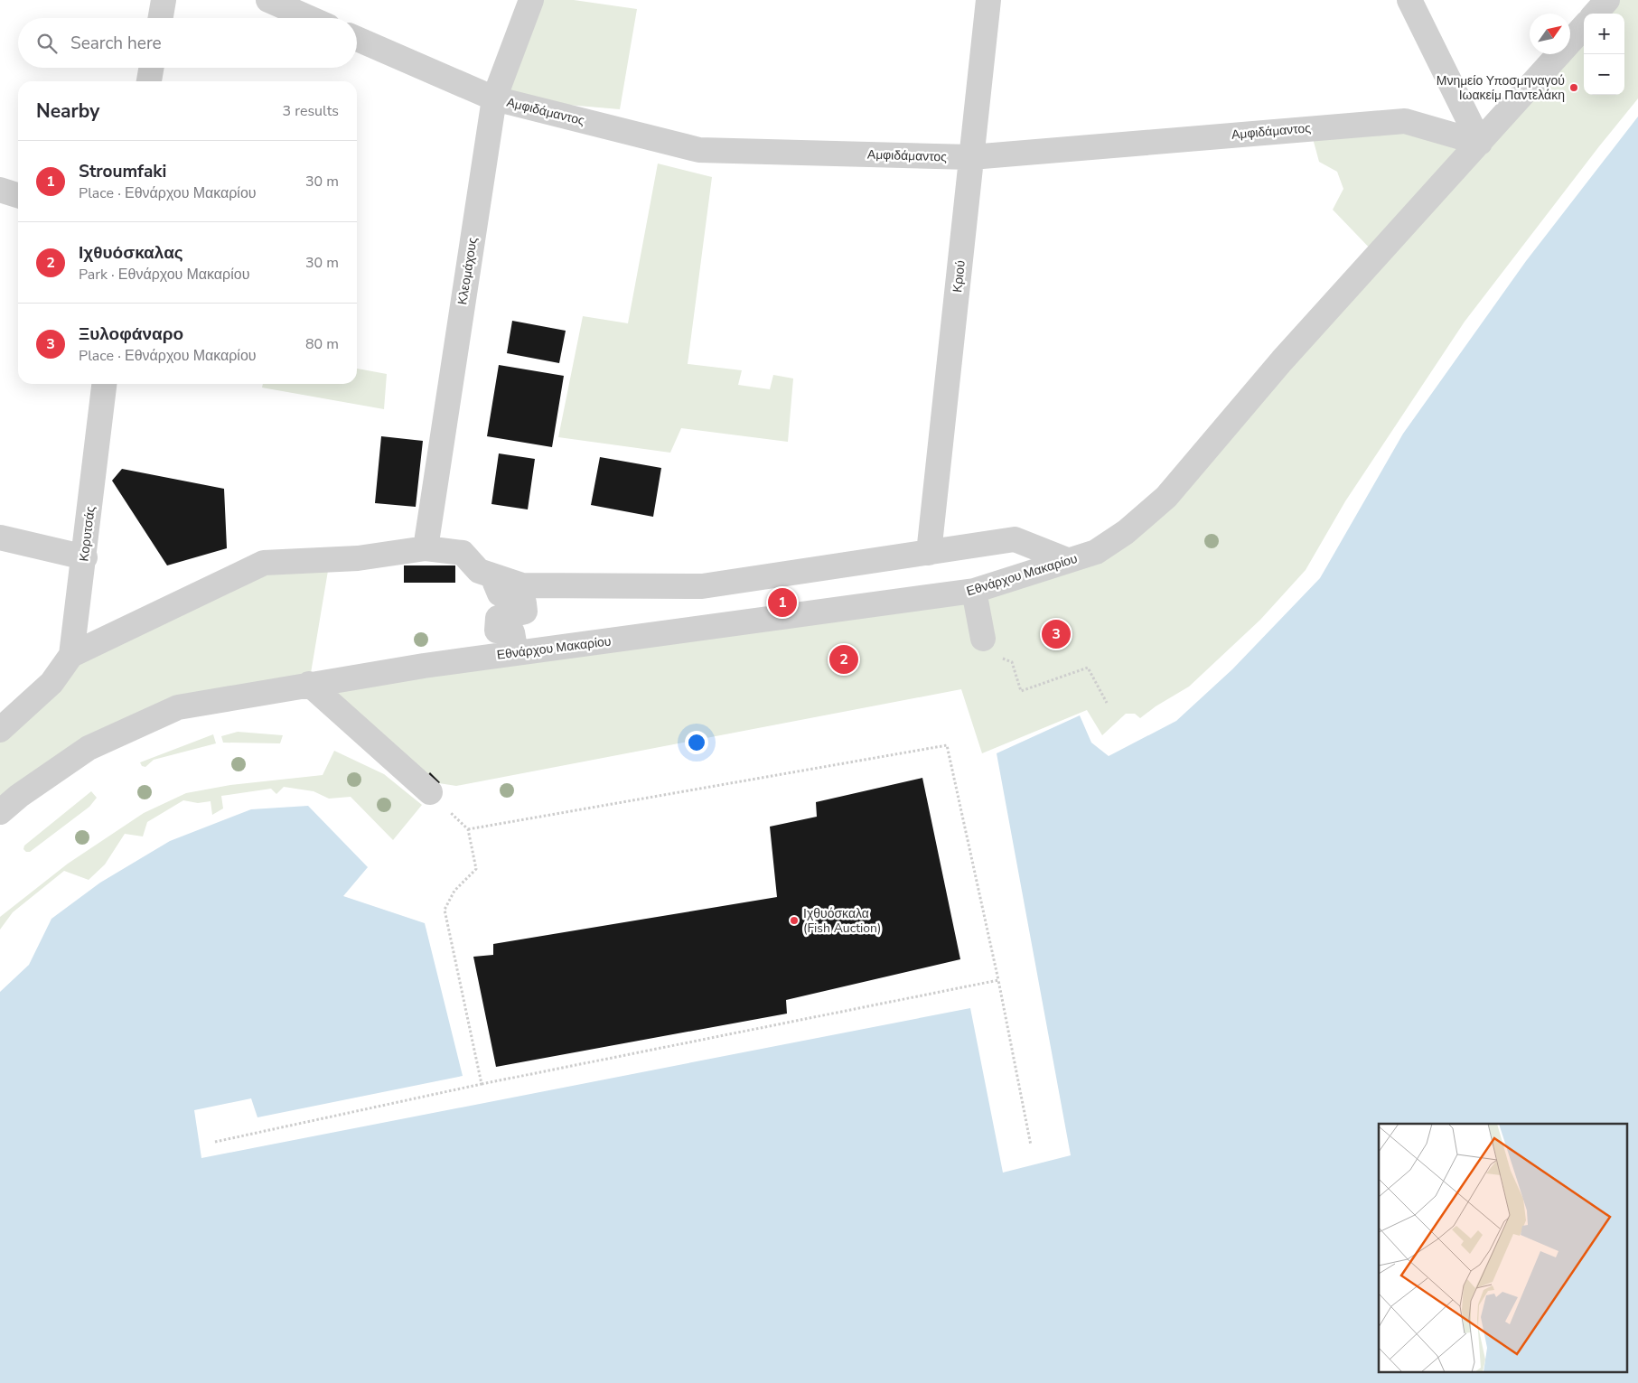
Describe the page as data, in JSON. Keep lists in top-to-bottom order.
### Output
{
  "streets": {
    "street": [
      "Αμφιδάμαντος",
      "Κλεομάχους",
      "Κριού",
      "Κορυτσάς",
      "Εθνάρχου Μακαρίου"
    ]
  },
  "crossings": [
    ["Αμφιδάμαντος", "Κλεομάχους"],
    ["Αμφιδάμαντος", "Κριού"],
    ["Αμφιδάμαντος", "Εθνάρχου Μακαρίου"]
  ],
  "places": ["Μνημείο Υποσμηναγού Ιωακείμ Παντελάκη", "Ιχθυόσκαλα (Fish Auction)"],
  "north": "top right",
  "page": {
    "map_buttons": ["+", "−"],
    "search": "Search here",
    "heading": ["Nearby", "3 results"],
    "list": [
      {
        "mark": "1",
        "name": "Stroumfaki",
        "note": "Place · Εθνάρχου Μακαρίου",
        "value": "30 m"
      },
      {
        "mark": "2",
        "name": "Ιχθυόσκαλας",
        "note": "Park · Εθνάρχου Μακαρίου",
        "value": "30 m"
      },
      {
        "mark": "3",
        "name": "Ξυλοφάναρο",
        "note": "Place · Εθνάρχου Μακαρίου",
        "value": "80 m"
      }
    ],
    "pins": ["1", "3", "2"]
  }
}
